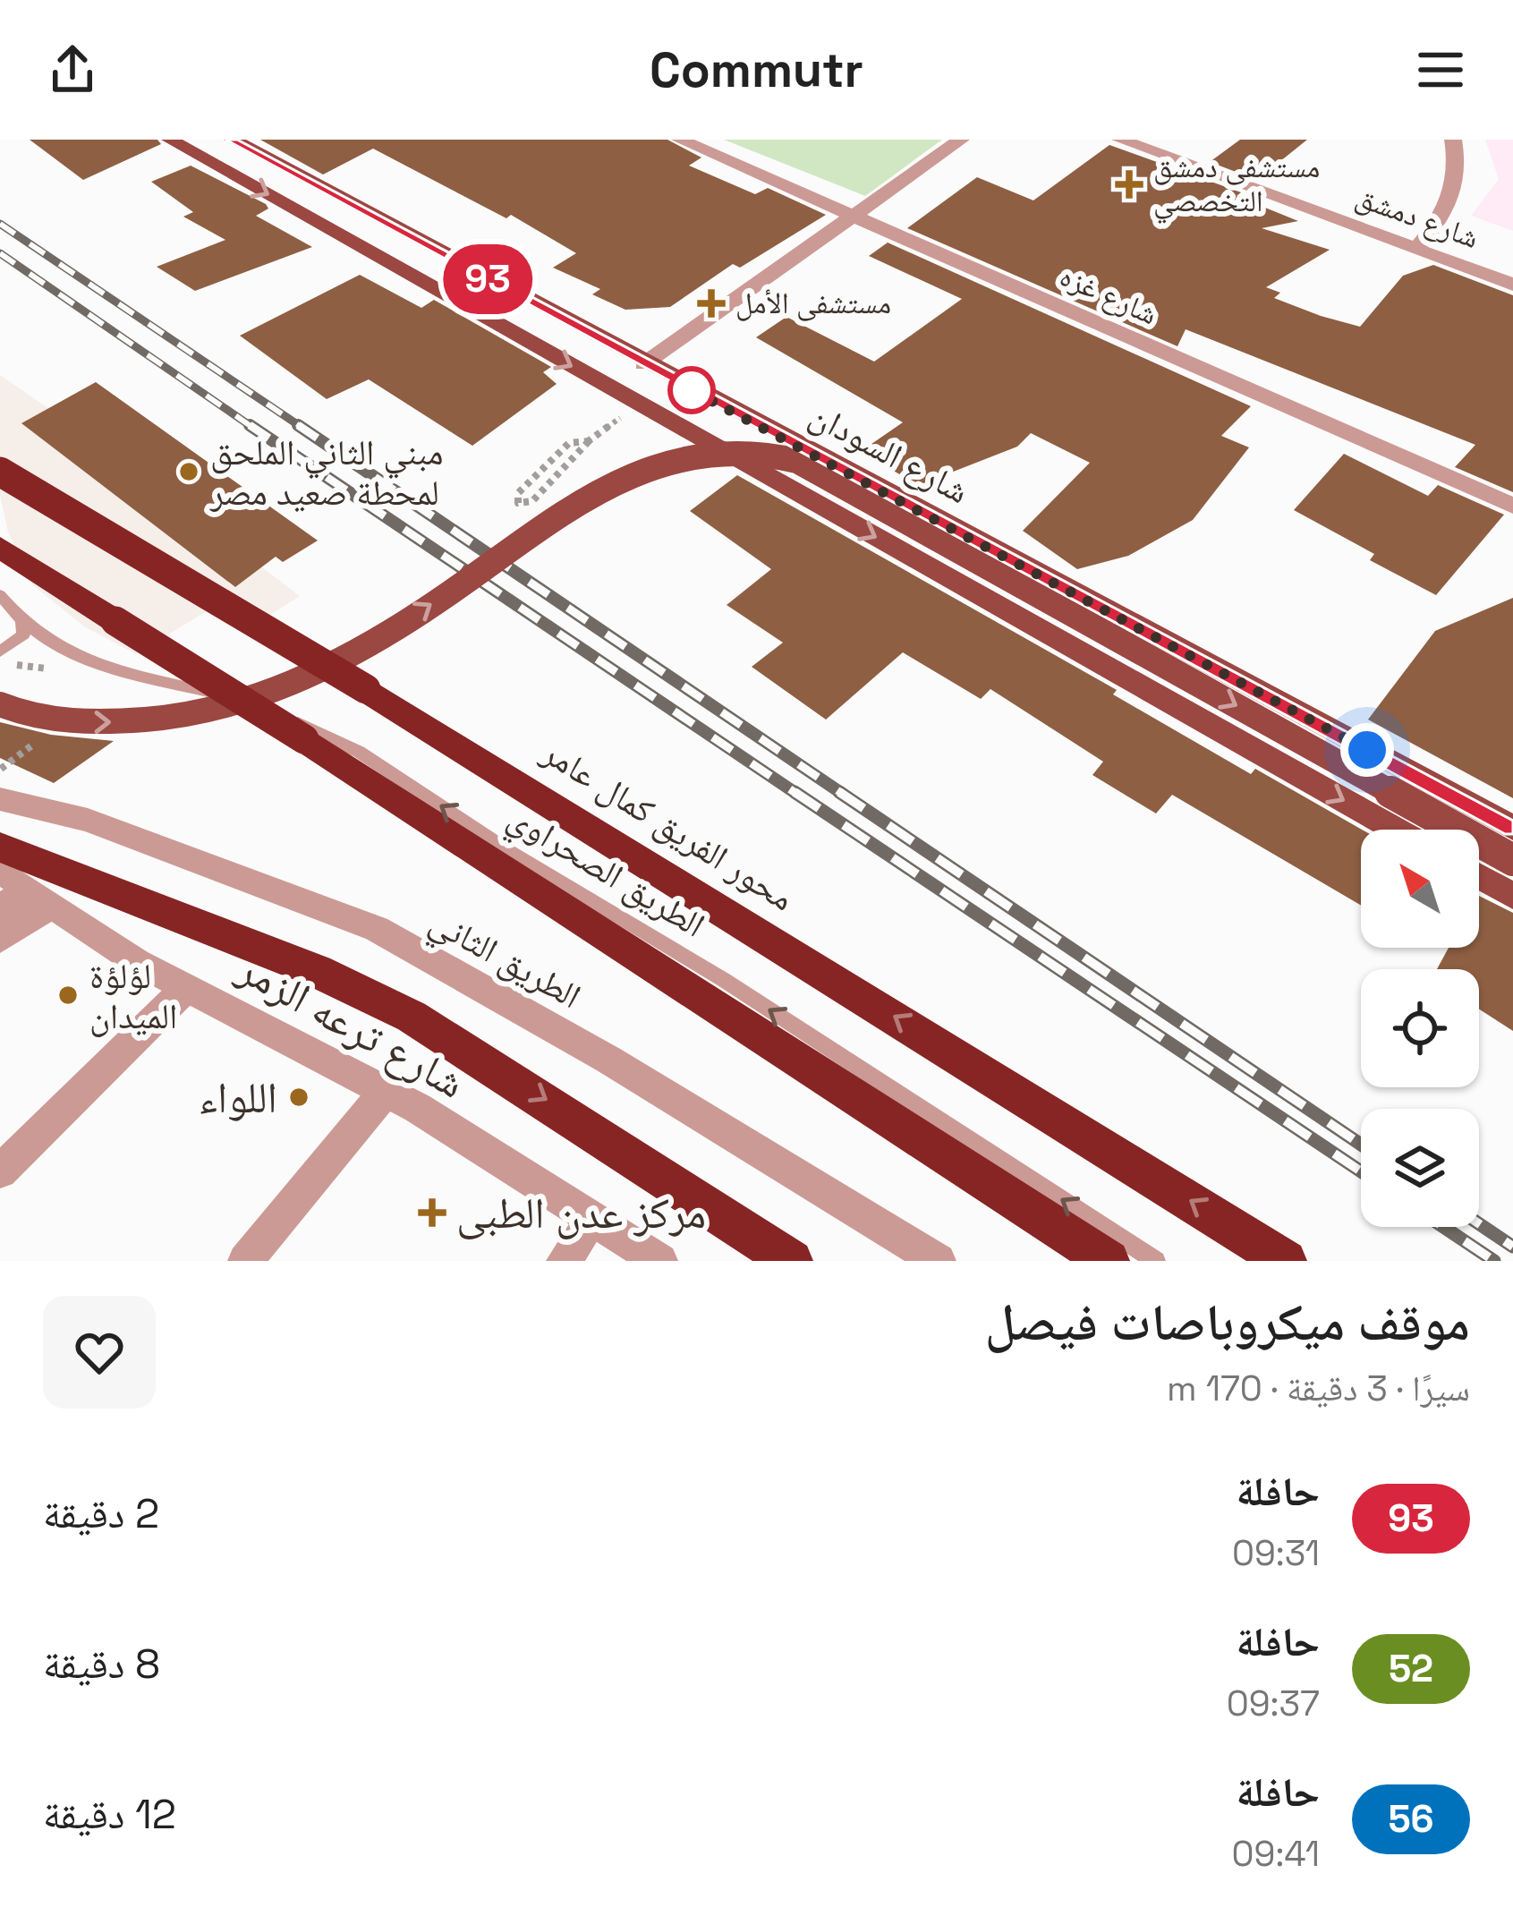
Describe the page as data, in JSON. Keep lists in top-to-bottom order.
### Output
{
  "streets": {
    "highway": ["محور الفريق كمال عامر"],
    "main road": ["شارع السودان"],
    "street": [
      "شارع دمشق",
      "شارع غزه",
      "الطريق الثاني",
      "شارع ترعه الزمر"
    ],
    "lane": ["الطريق الصحراوي"]
  },
  "one_way": ["الطريق الصحراوي"],
  "places": {
    "health": ["مستشفى دمشق التخصصي", "مستشفى الأمل", "مركز عدن الطبى"],
    "other": ["مبني الثاني الملحق لمحطة صعيد مصر", "لؤلؤة الميدان", "اللواء"]
  },
  "lines": ["bus line 93"],
  "north": "top left",
  "page": {
    "header": "Commutr",
    "on_map": "93",
    "heading": ["موقف ميكروباصات فيصل", "سيرًا · 3 دقيقة · 170 m"],
    "list": [
      {
        "mark": "93",
        "name": "حافلة",
        "note": "09:31",
        "value": "2 دقيقة"
      },
      {
        "mark": "52",
        "name": "حافلة",
        "note": "09:37",
        "value": "8 دقيقة"
      },
      {
        "mark": "56",
        "name": "حافلة",
        "note": "09:41",
        "value": "12 دقيقة"
      }
    ]
  }
}
